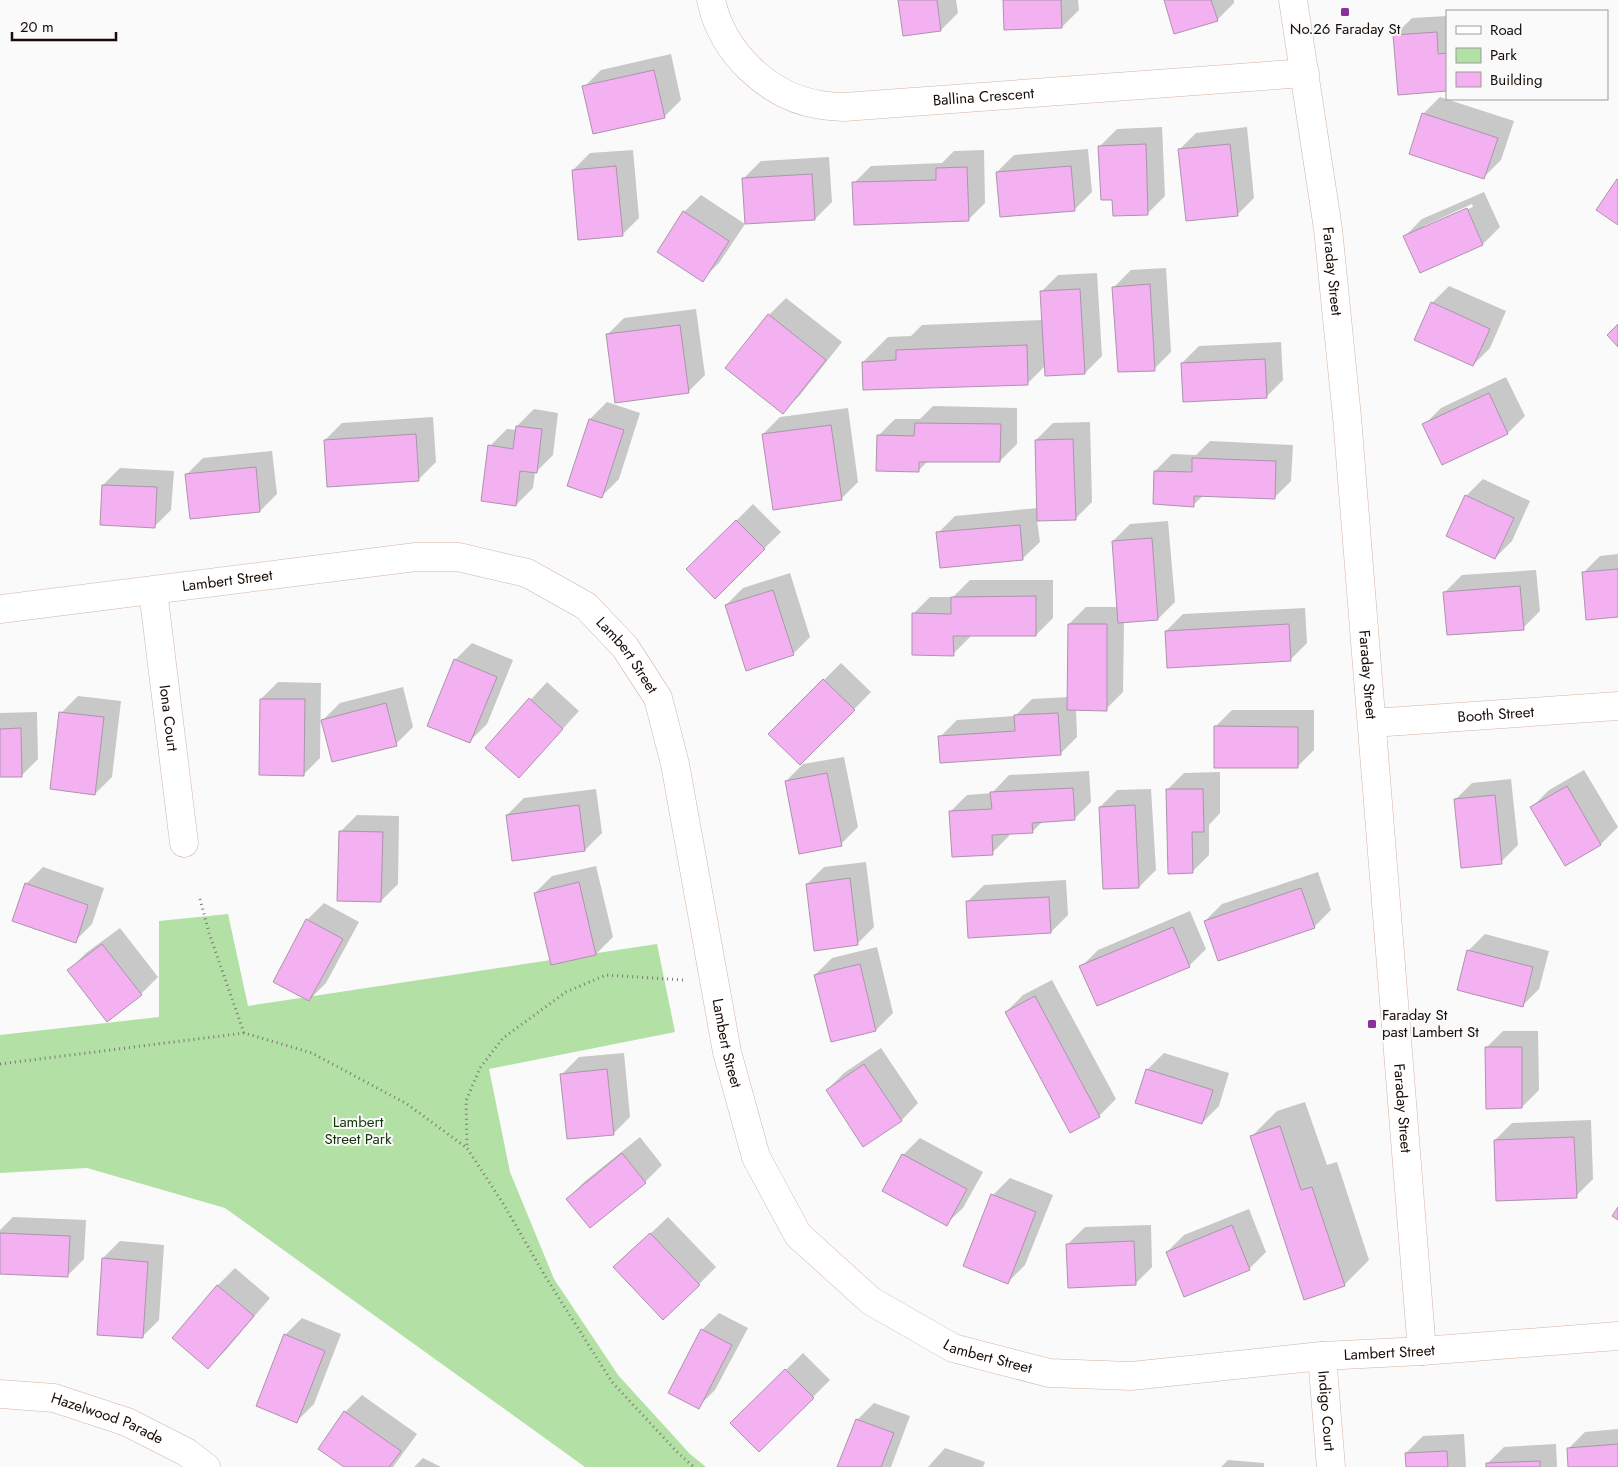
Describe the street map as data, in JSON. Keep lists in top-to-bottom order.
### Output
{
  "streets": {
    "street": [
      "Ballina Crescent",
      "Faraday Street",
      "Lambert Street",
      "Booth Street",
      "Iona Court",
      "Indigo Court",
      "Hazelwood Parade"
    ]
  },
  "crossings": [
    ["Ballina Crescent", "Faraday Street"],
    ["Faraday Street", "Lambert Street"],
    ["Faraday Street", "Booth Street"],
    ["Lambert Street", "Iona Court"],
    ["Lambert Street", "Indigo Court"]
  ],
  "parks": ["Lambert Street Park"],
  "places": {
    "transit": ["No.26 Faraday St", "Faraday St past Lambert St"]
  },
  "legend": ["Road", "Park", "Building"],
  "scale_bar": "20 m"
}
